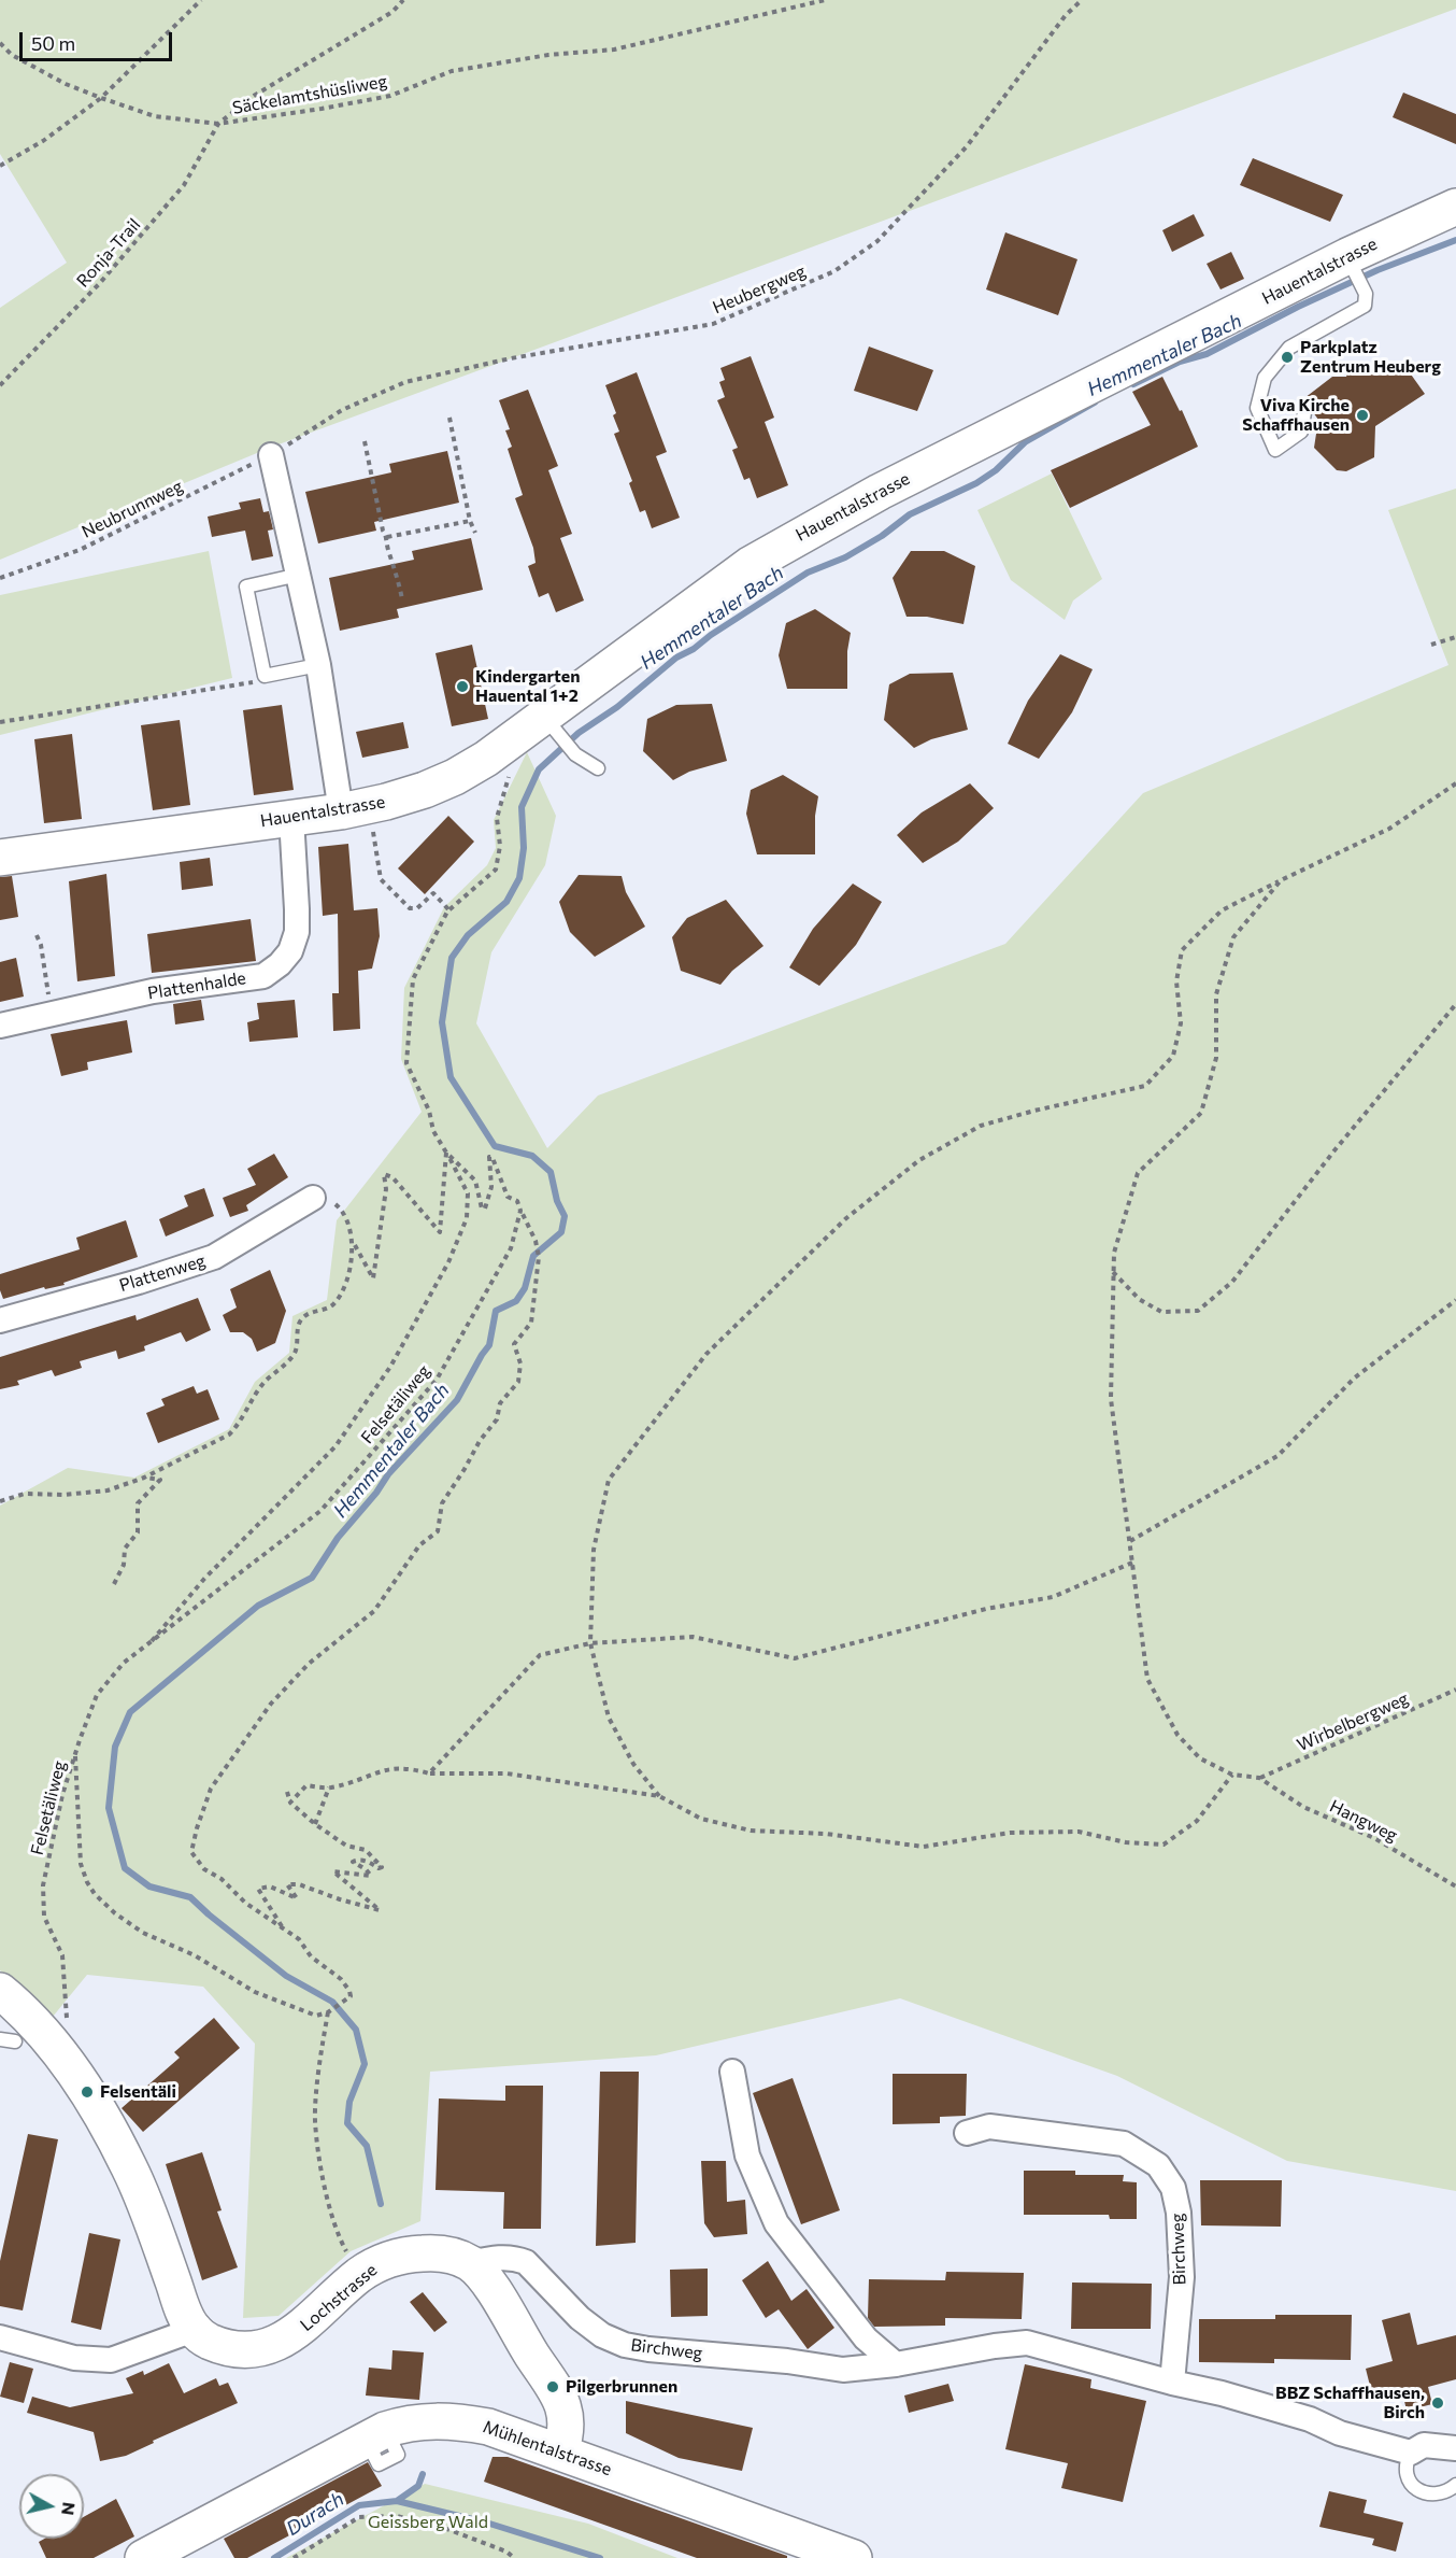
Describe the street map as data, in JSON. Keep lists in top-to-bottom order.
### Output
{
  "streets": {
    "street": [
      "Hauentalstrasse",
      "Plattenhalde",
      "Plattenweg",
      "Birchweg",
      "Lochstrasse",
      "Mühlentalstrasse"
    ],
    "path": [
      "Säckelamtshüsliweg",
      "Ronja-Trail",
      "Heubergweg",
      "Neubrunnweg",
      "Felsetäliweg",
      "Wirbelbergweg",
      "Hangweg"
    ]
  },
  "crossings": [
    ["Säckelamtshüsliweg", "Ronja-Trail"],
    ["Hauentalstrasse", "Plattenhalde"],
    ["Heubergweg", "Neubrunnweg"],
    ["Wirbelbergweg", "Hangweg"],
    ["Birchweg", "Lochstrasse"]
  ],
  "water": ["Hemmentaler Bach", "Durach"],
  "parks": ["Geissberg Wald"],
  "places": [
    "Parkplatz Zentrum Heuberg",
    "Viva Kirche Schaffhausen",
    "Kindergarten Hauental 1+2",
    "Felsentäli",
    "Pilgerbrunnen",
    "BBZ Schaffhausen, Birch"
  ],
  "scale_bar": "50 m",
  "north": "right"
}
